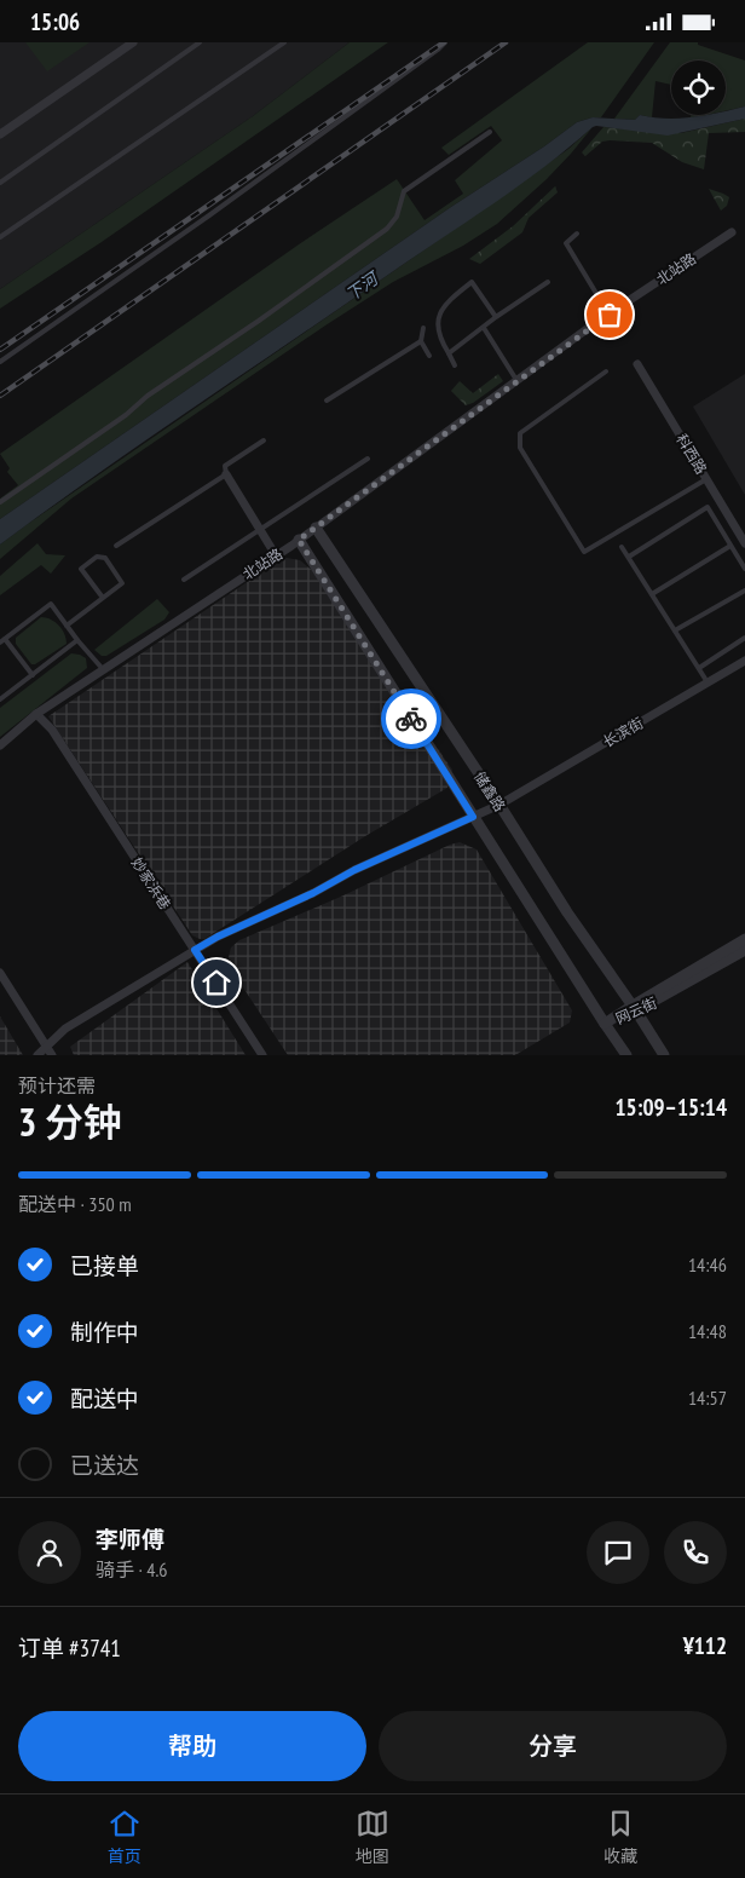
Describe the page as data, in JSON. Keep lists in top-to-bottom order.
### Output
{
  "streets": {
    "street": [
      "北站路",
      "科西路",
      "长滨街",
      "储鑫路",
      "妙家浜巷",
      "网云街"
    ]
  },
  "crossings": [
    ["北站路", "储鑫路"],
    ["北站路", "妙家浜巷"],
    ["长滨街", "储鑫路"],
    ["长滨街", "妙家浜巷"],
    ["储鑫路", "网云街"]
  ],
  "water": ["下河"],
  "page": {
    "status": "15:06",
    "heading": ["3 分钟", "预计还需", "15:09–15:14"],
    "panel": [
      "李师傅",
      "骑手 · 4.6",
      "订单 #3741",
      "¥112"
    ],
    "bar": "配送中 · 350 m",
    "list": [
      ["已接单", "14:46"],
      ["制作中", "14:48"],
      ["配送中", "14:57"],
      "已送达"
    ],
    "buttons": ["帮助", "分享"],
    "tabs": ["首页", "地图", "收藏"]
  }
}
